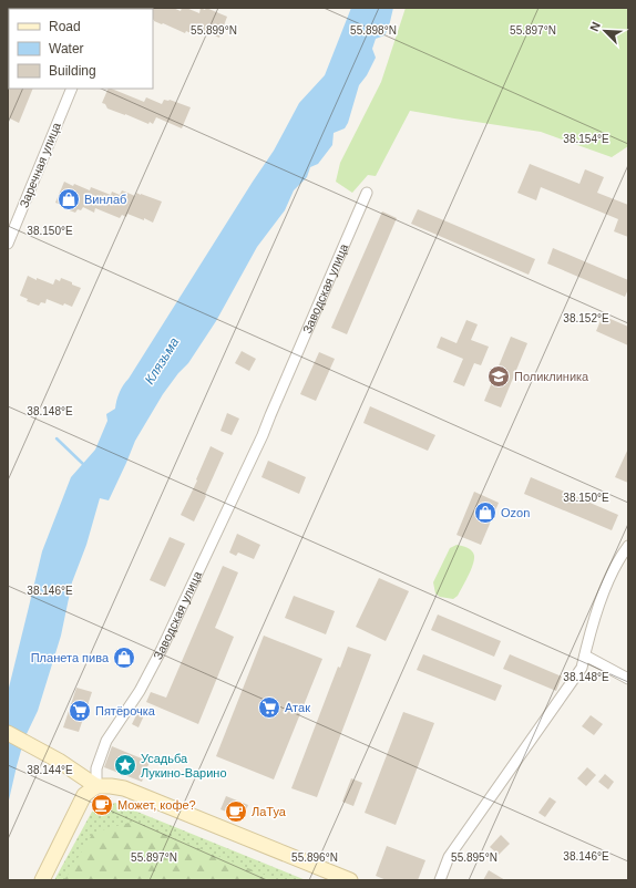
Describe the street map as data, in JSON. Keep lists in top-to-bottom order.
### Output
{
  "streets": {
    "street": ["Заречная улица", "Заводская улица"]
  },
  "water": ["Клязьма"],
  "places": {
    "shop": ["Винлаб", "Ozon", "Планета пива"],
    "school or university": ["Поликлиника"],
    "supermarket": ["Атак", "Пятёрочка"],
    "place": ["Усадьба Лукино-Варино"],
    "cafe": ["Может, кофе?", "ЛаТуа"]
  },
  "legend": ["Road", "Water", "Building"],
  "north": "top left",
  "coordinates": [
    "55.899°N",
    "55.898°N",
    "55.897°N",
    "38.154°E",
    "38.150°E",
    "38.152°E",
    "38.148°E",
    "38.146°E",
    "38.144°E",
    "55.896°N",
    "55.895°N"
  ]
}
